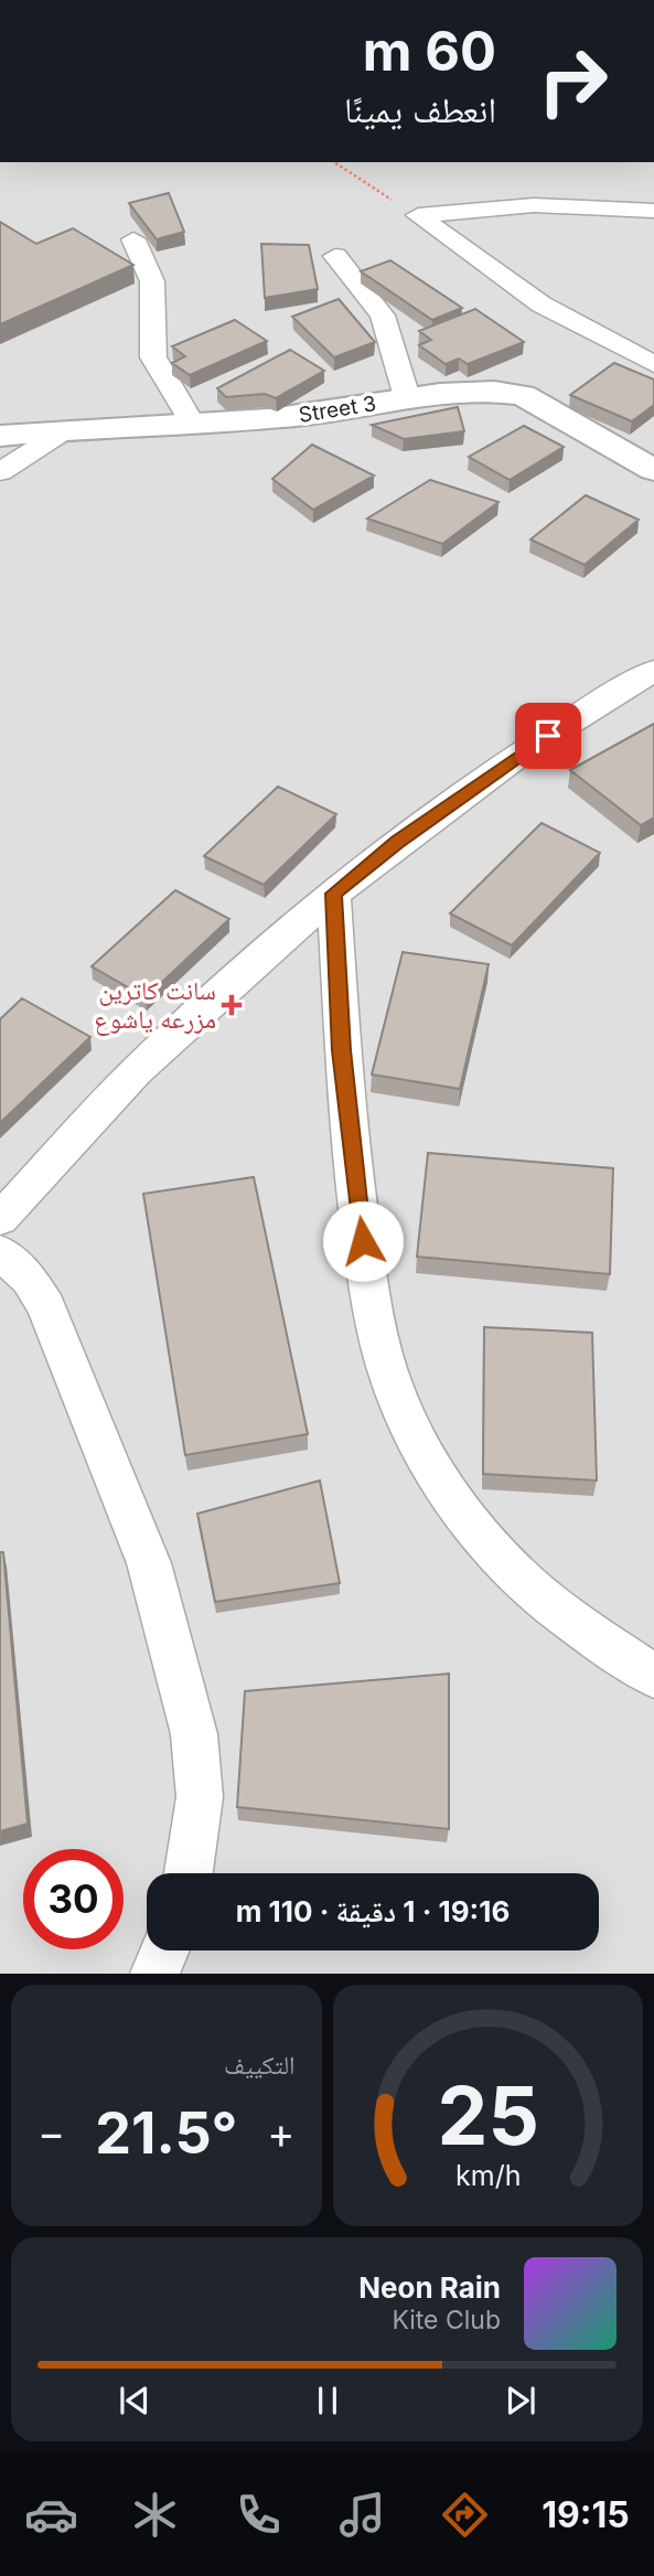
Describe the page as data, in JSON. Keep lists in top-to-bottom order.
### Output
{
  "streets": {
    "street": ["Street 3"]
  },
  "places": {
    "health": ["سانت كاترين مزرعه ياشوع"]
  },
  "page": {
    "turn": ["60 m", "انعطف يمينًا"],
    "limit": "30",
    "trip": "19:16 · 1 دقيقة · 110 m",
    "tile": "التكييف",
    "heat": ["−", "21.5°", "+"],
    "song": ["Neon Rain", "Kite Club"],
    "tabs": "19:15",
    "gauge": ["25", "km/h"]
  }
}
